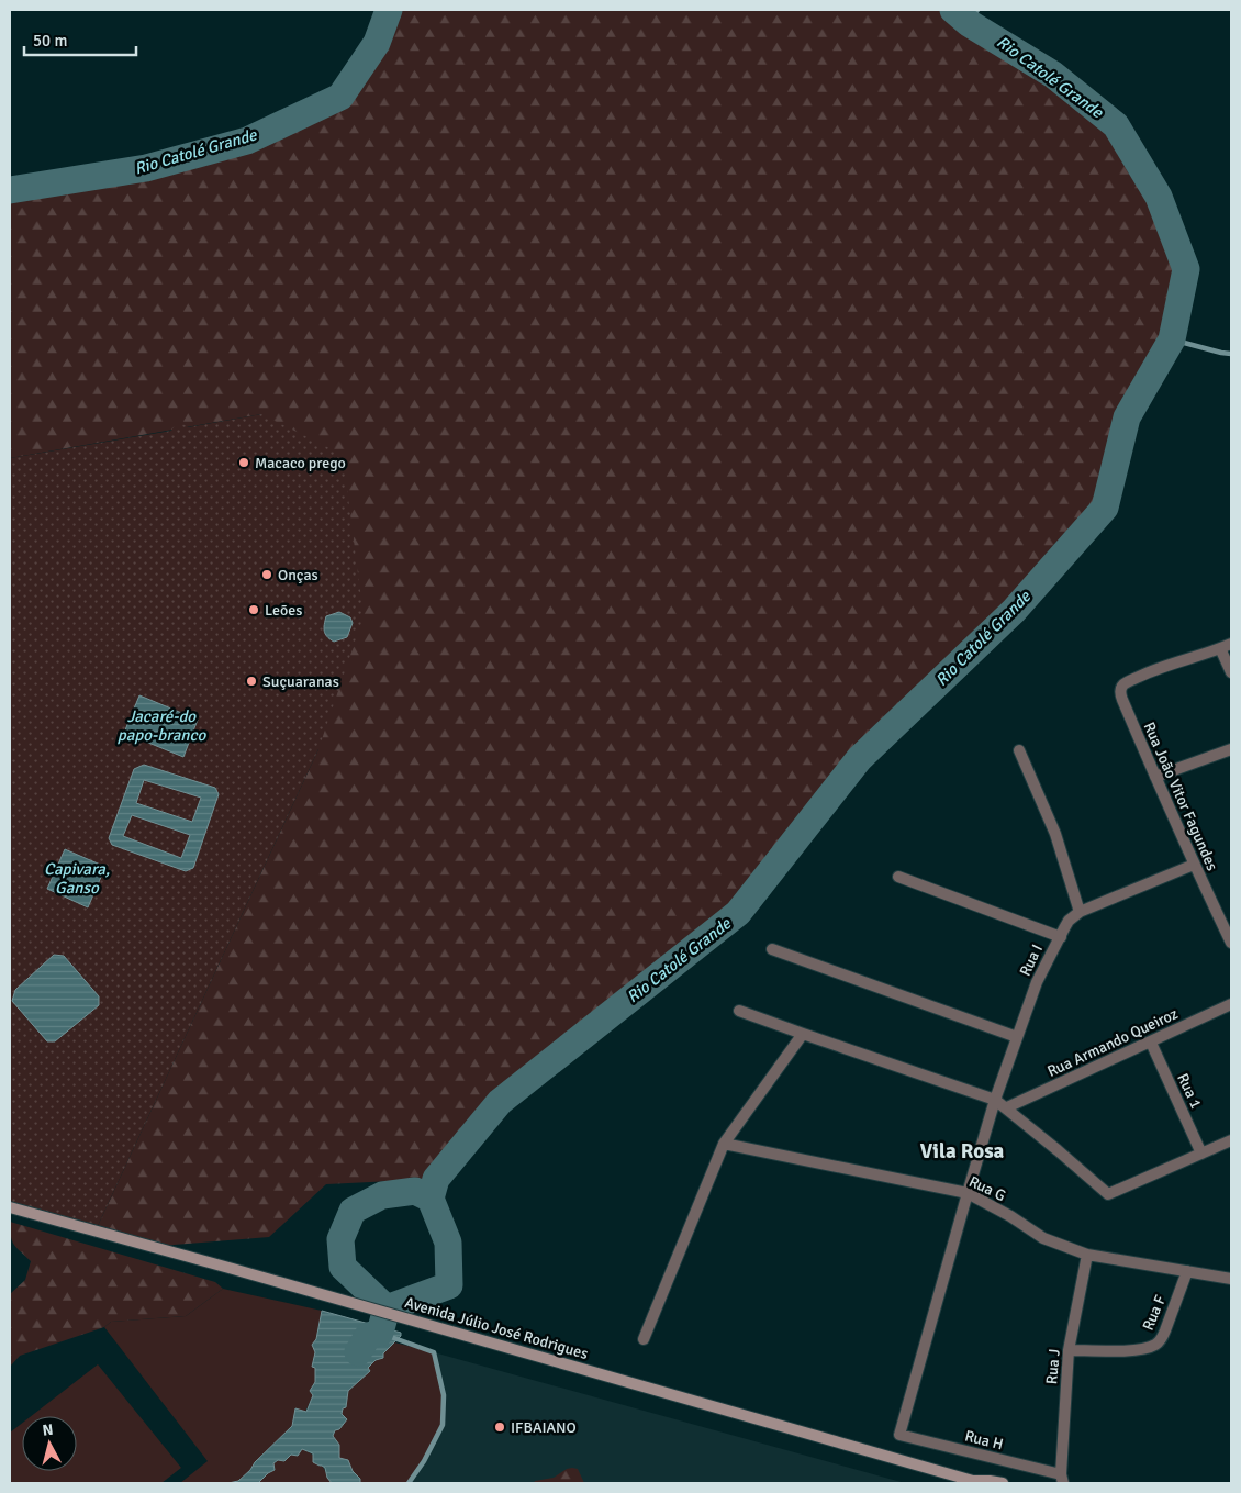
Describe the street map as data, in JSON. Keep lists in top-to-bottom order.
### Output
{
  "streets": {
    "main road": ["Avenida Júlio José Rodrigues"],
    "street": [
      "Rua João Vitor Fagundes",
      "Rua I",
      "Rua Armando Queiroz",
      "Rua 1",
      "Rua G",
      "Rua F",
      "Rua J",
      "Rua H"
    ]
  },
  "crossings": [
    ["Rua I", "Rua G"],
    ["Rua I", "Rua H"],
    ["Rua Armando Queiroz", "Rua 1"],
    ["Rua G", "Rua F"],
    ["Rua G", "Rua J"],
    ["Rua F", "Rua J"],
    ["Rua J", "Rua H"]
  ],
  "districts": ["Vila Rosa"],
  "water": ["Rio Catolé Grande", "Jacaré-do papo-branco", "Capivara, Ganso"],
  "places": [
    "Macaco prego",
    "Onças",
    "Leões",
    "Suçuaranas",
    "IFBAIANO"
  ],
  "scale_bar": "50 m",
  "north": "top"
}
